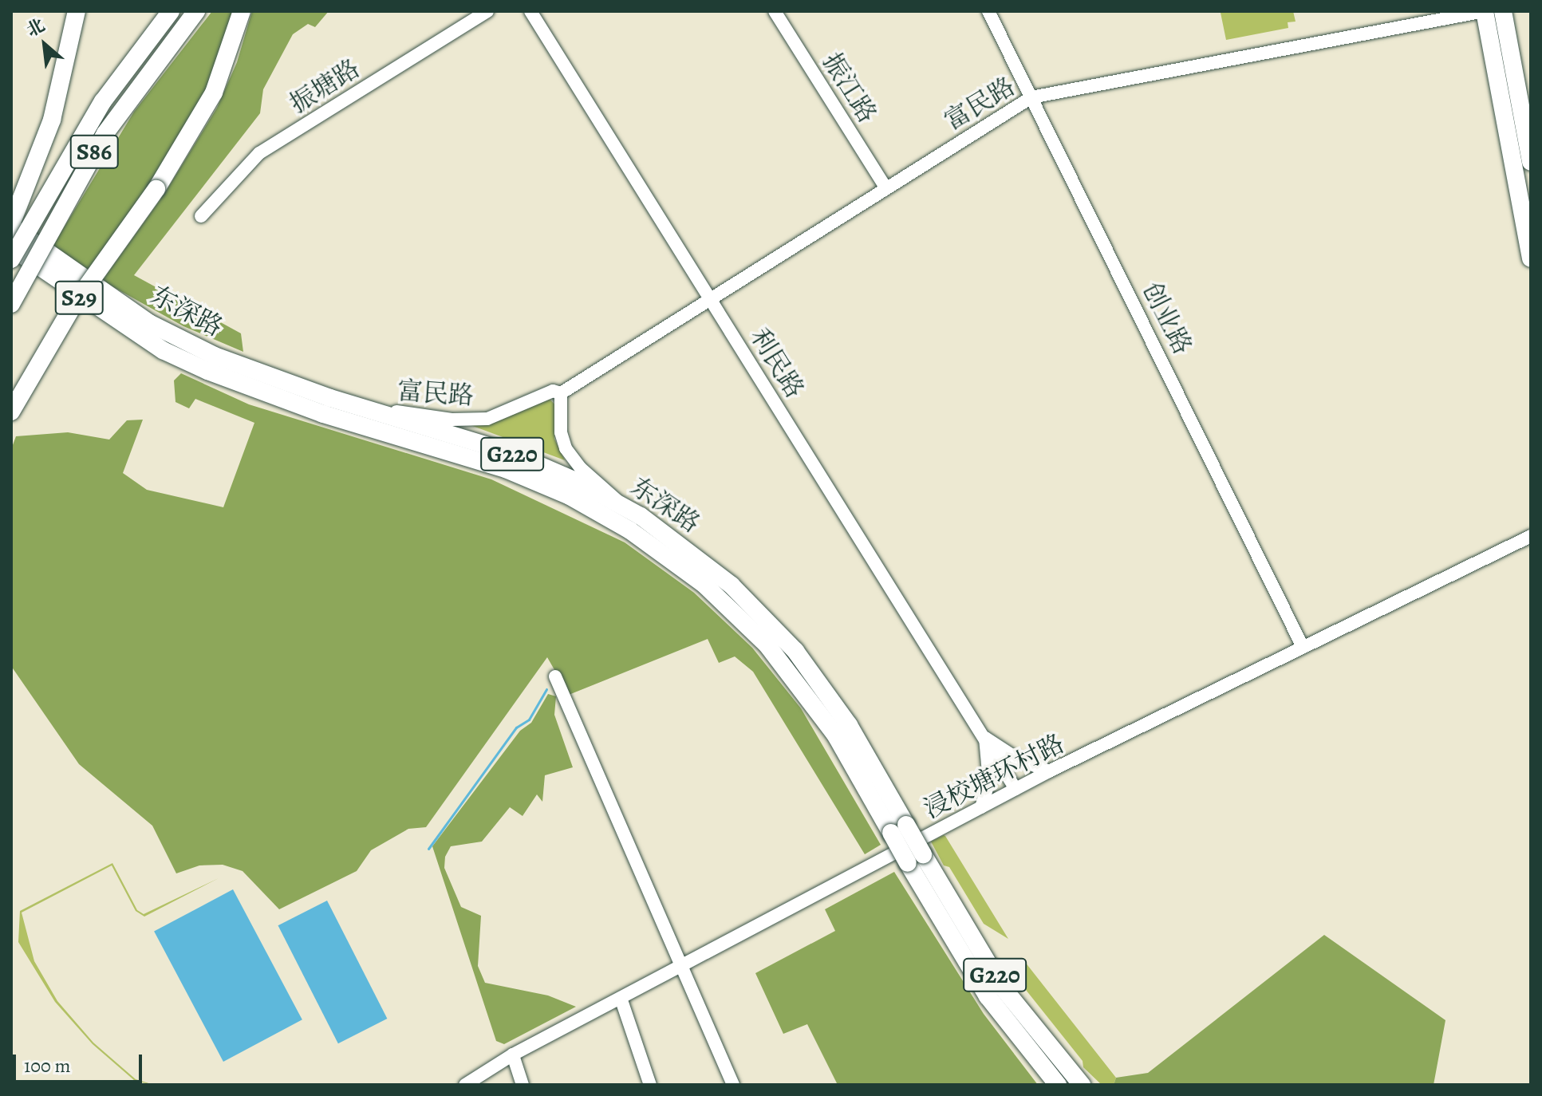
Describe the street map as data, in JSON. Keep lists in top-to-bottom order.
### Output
{
  "streets": {
    "highway": [
      "S86",
      "S29",
      "东深路",
      "G220"
    ],
    "street": [
      "振塘路",
      "振江路",
      "富民路",
      "创业路",
      "利民路",
      "浸校塘环村路"
    ]
  },
  "crossings": [
    ["振江路", "富民路"],
    ["富民路", "东深路"],
    ["富民路", "创业路"],
    ["富民路", "利民路"],
    ["创业路", "浸校塘环村路"],
    ["利民路", "浸校塘环村路"]
  ],
  "scale_bar": "100 m",
  "north": "top left"
}
